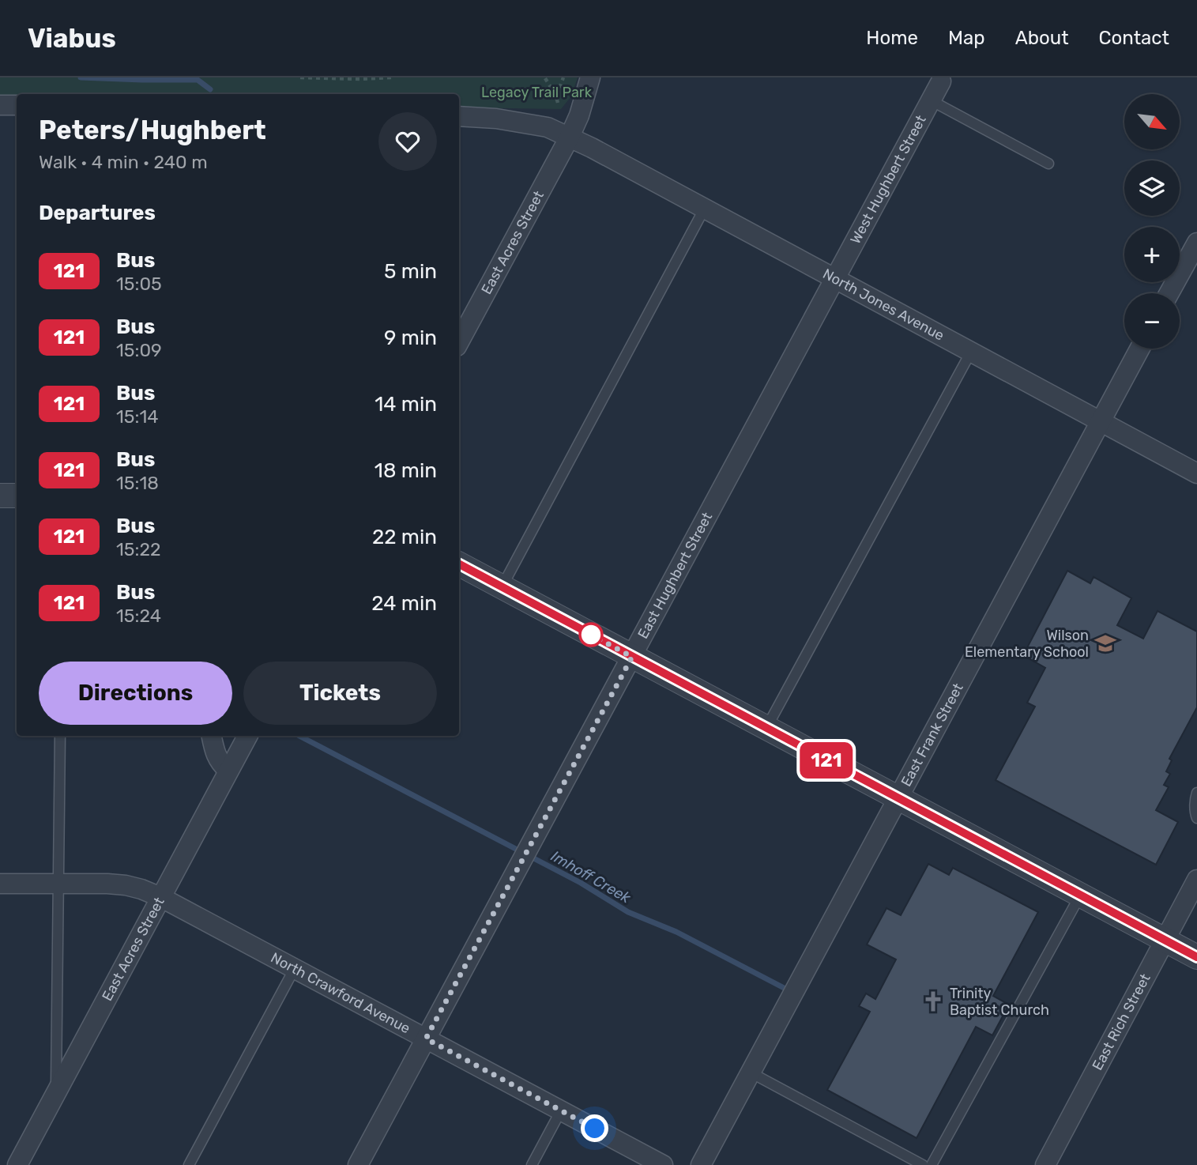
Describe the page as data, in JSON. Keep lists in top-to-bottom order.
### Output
{
  "streets": {
    "street": [
      "West Hughbert Street",
      "East Acres Street",
      "North Jones Avenue",
      "East Hughbert Street",
      "East Frank Street",
      "North Crawford Avenue",
      "East Rich Street"
    ]
  },
  "crossings": [
    ["West Hughbert Street", "North Jones Avenue"],
    ["West Hughbert Street", "East Hughbert Street"],
    ["East Acres Street", "North Jones Avenue"],
    ["East Acres Street", "North Crawford Avenue"],
    ["North Jones Avenue", "East Hughbert Street"],
    ["North Jones Avenue", "East Frank Street"],
    ["East Hughbert Street", "North Crawford Avenue"]
  ],
  "water": ["Imhoff Creek"],
  "parks": ["Legacy Trail Park"],
  "places": {
    "school or university": ["Wilson Elementary School"],
    "church": ["Trinity Baptist Church"]
  },
  "lines": ["bus line 121"],
  "north": "bottom right",
  "page": {
    "header": "Viabus",
    "nav": [
      "Home",
      "Map",
      "About",
      "Contact"
    ],
    "on_map": "121",
    "map_buttons": ["+", "−"],
    "heading": [
      ["Peters/Hughbert", "Walk · 4 min · 240 m"],
      "Departures"
    ],
    "list": [
      {
        "mark": "121",
        "name": "Bus",
        "note": "15:05",
        "value": "5 min"
      },
      {
        "mark": "121",
        "name": "Bus",
        "note": "15:09",
        "value": "9 min"
      },
      {
        "mark": "121",
        "name": "Bus",
        "note": "15:14",
        "value": "14 min"
      },
      {
        "mark": "121",
        "name": "Bus",
        "note": "15:18",
        "value": "18 min"
      },
      {
        "mark": "121",
        "name": "Bus",
        "note": "15:22",
        "value": "22 min"
      },
      {
        "mark": "121",
        "name": "Bus",
        "note": "15:24",
        "value": "24 min"
      }
    ],
    "buttons": ["Directions", "Tickets"]
  }
}
